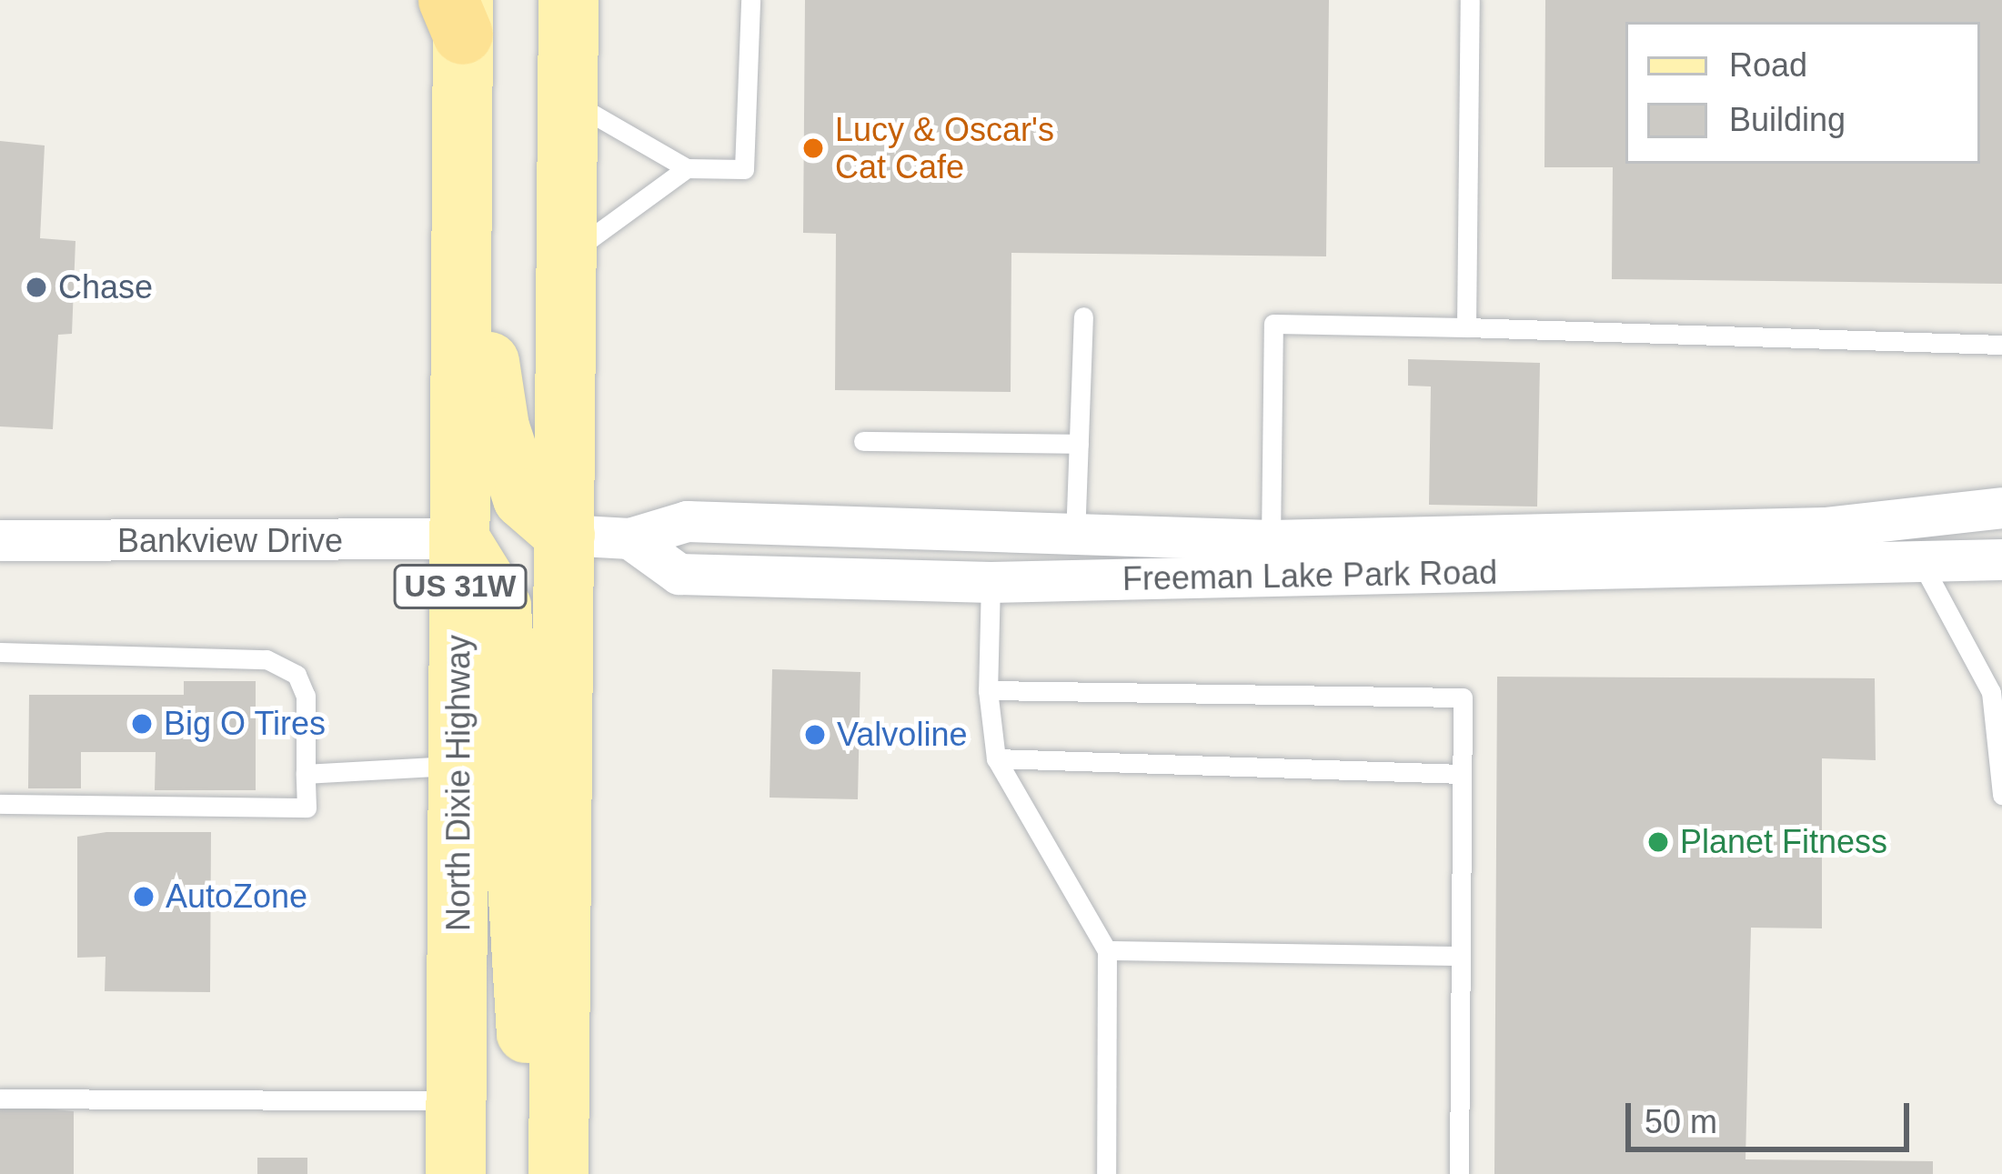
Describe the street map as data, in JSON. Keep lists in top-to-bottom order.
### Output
{
  "streets": {
    "main road": ["US 31W", "North Dixie Highway"],
    "street": ["Bankview Drive", "Freeman Lake Park Road"]
  },
  "crossings": [
    ["Bankview Drive", "North Dixie Highway"],
    ["Freeman Lake Park Road", "US 31W"]
  ],
  "places": [
    "Lucy & Oscar's Cat Cafe",
    "Chase",
    "Big O Tires",
    "Valvoline",
    "Planet Fitness",
    "AutoZone"
  ],
  "legend": ["Road", "Building"],
  "scale_bar": "50 m"
}
